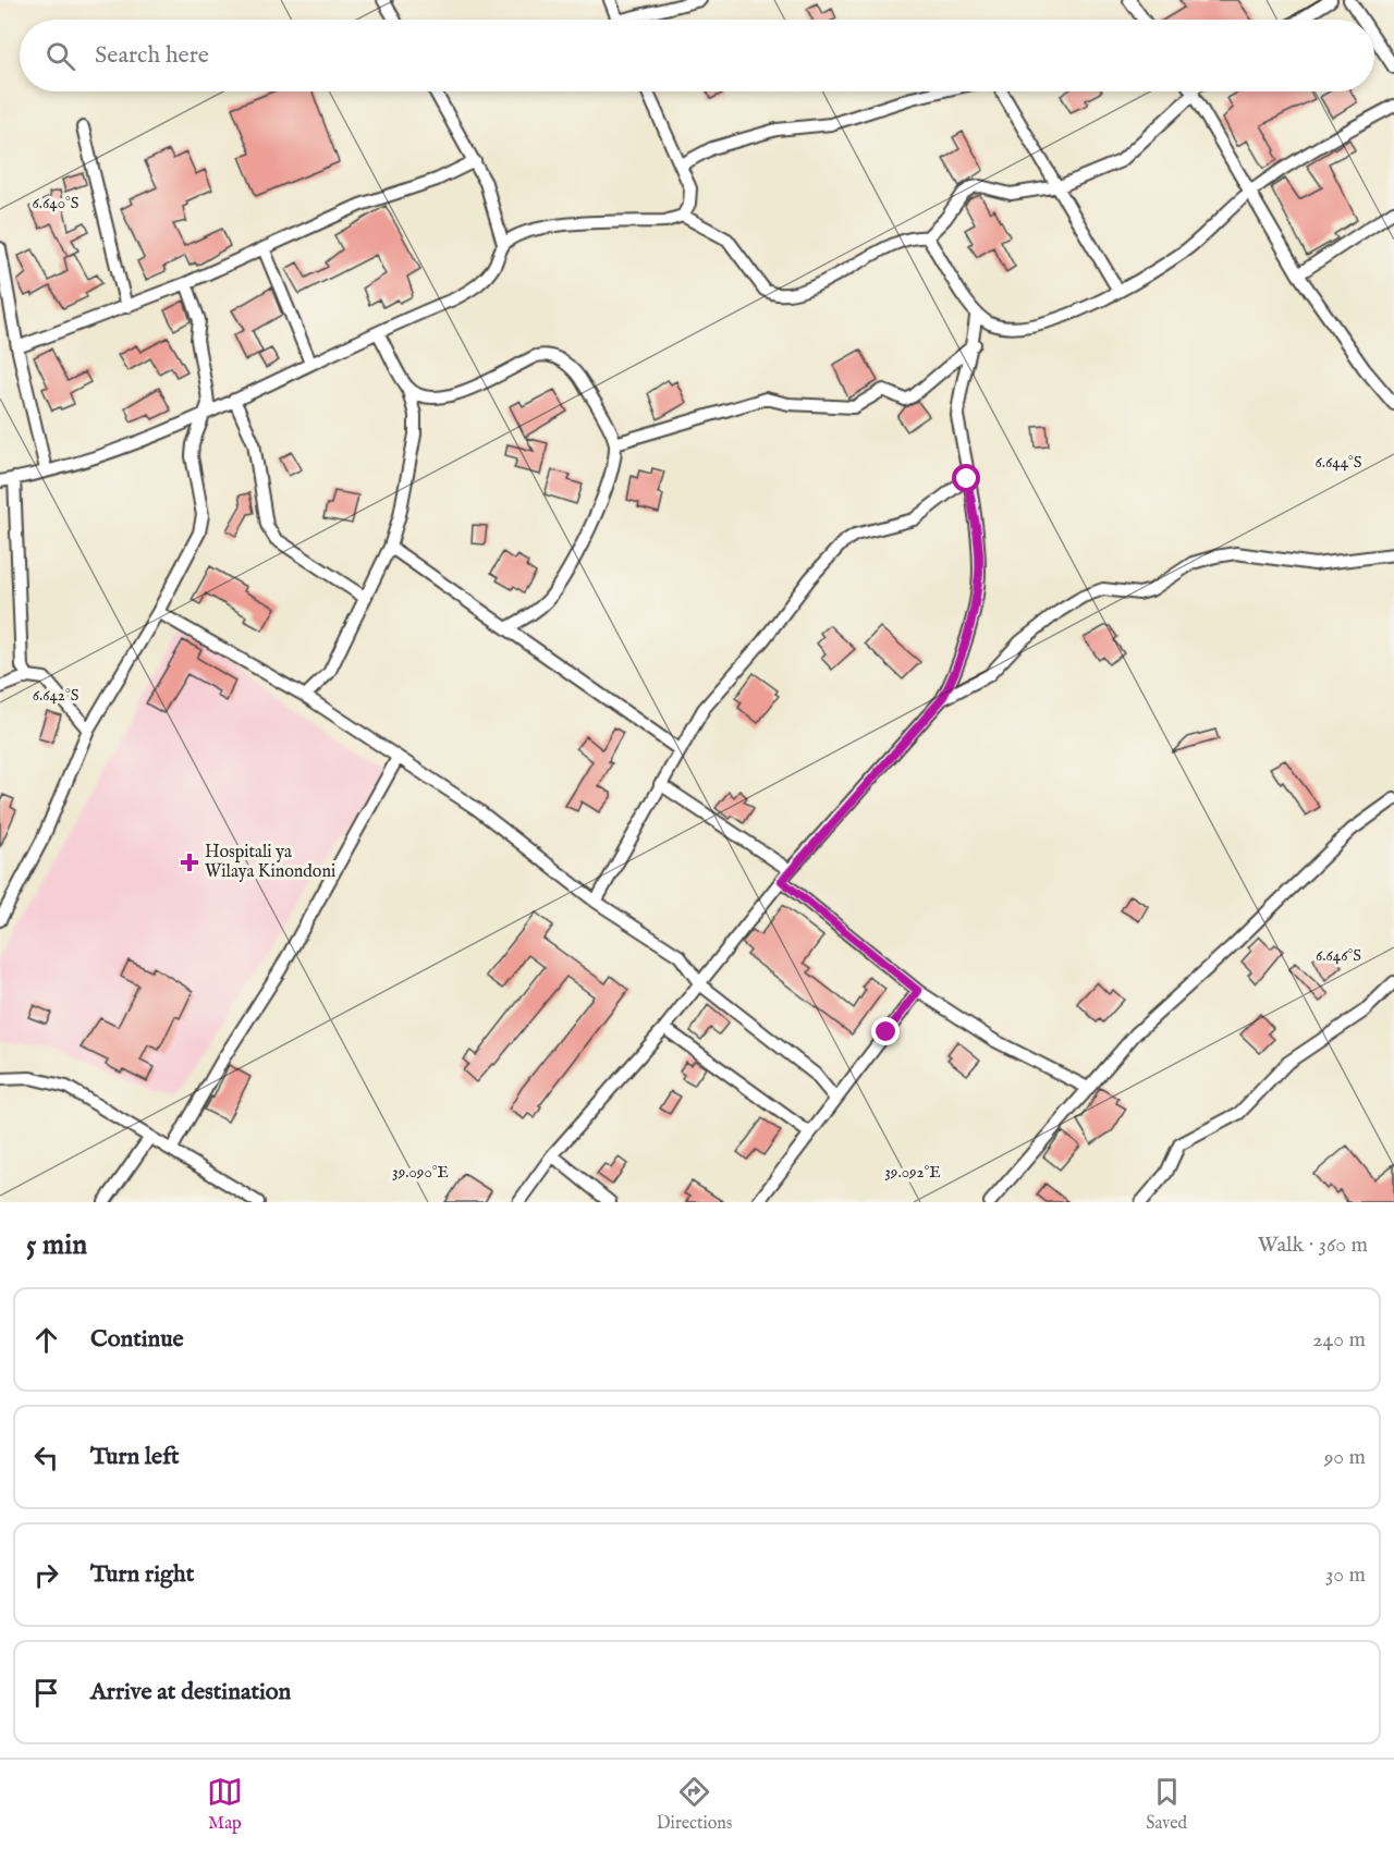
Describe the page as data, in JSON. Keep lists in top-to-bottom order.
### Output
{
  "places": {
    "health": ["Hospitali ya Wilaya Kinondoni"]
  },
  "page": {
    "search": "Search here",
    "heading": ["5 min", "Walk · 360 m"],
    "list": [
      ["Continue", "240 m"],
      ["Turn left", "90 m"],
      ["Turn right", "30 m"],
      "Arrive at destination"
    ],
    "nav": ["Map", "Directions", "Saved"]
  },
  "coordinates": [
    "6.640°S",
    "6.644°S",
    "6.642°S",
    "6.646°S",
    "39.090°E",
    "39.092°E"
  ]
}
